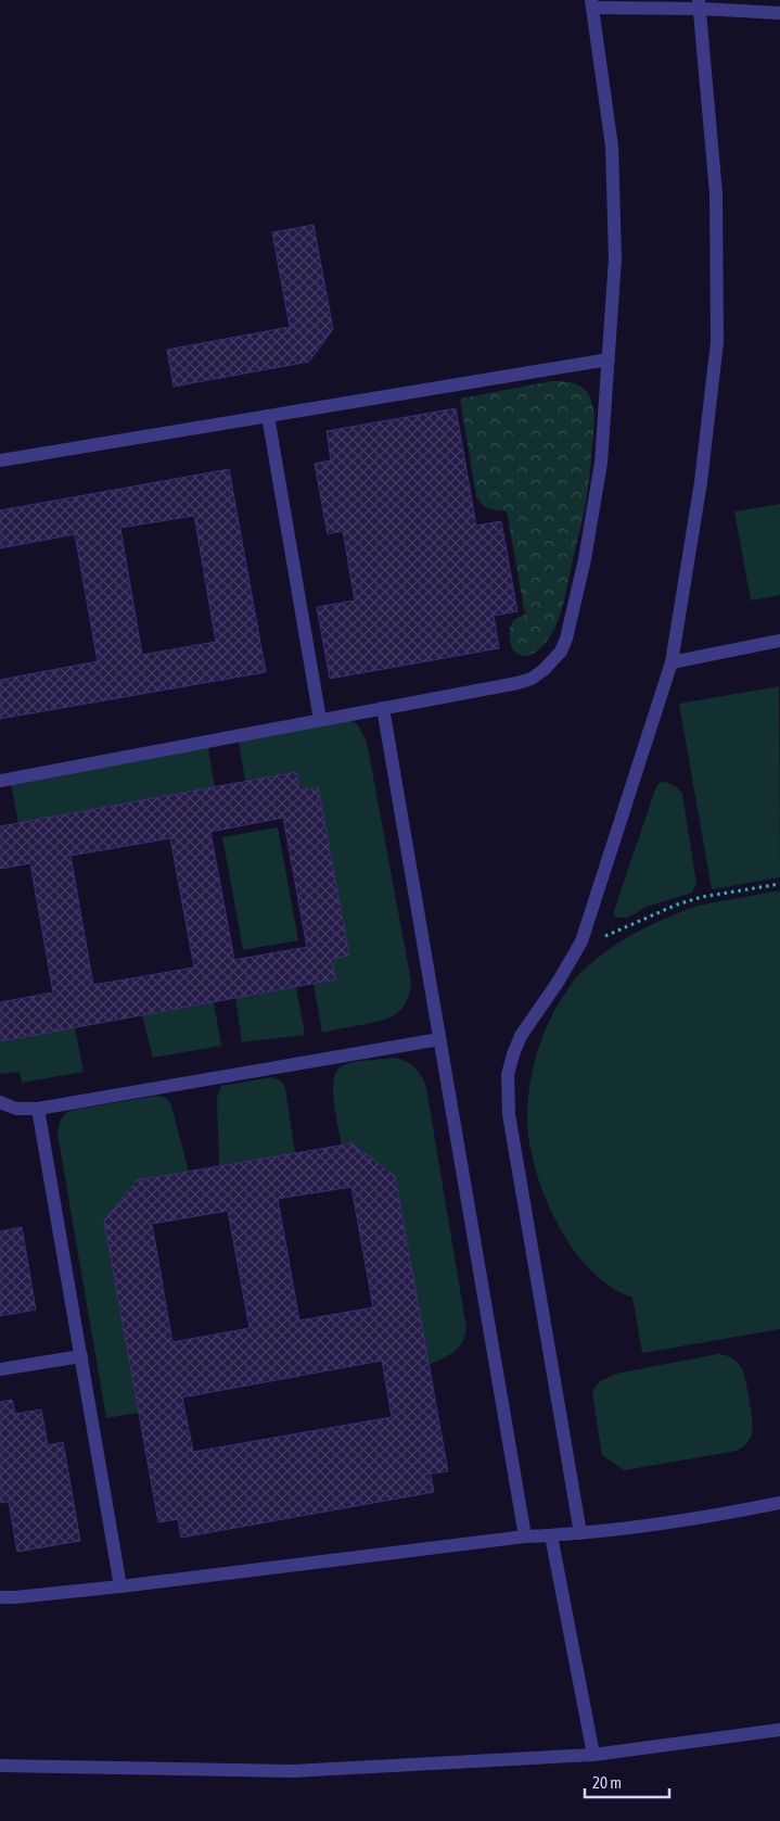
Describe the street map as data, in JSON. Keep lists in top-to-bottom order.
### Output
{
  "scale_bar": "20 m"
}
